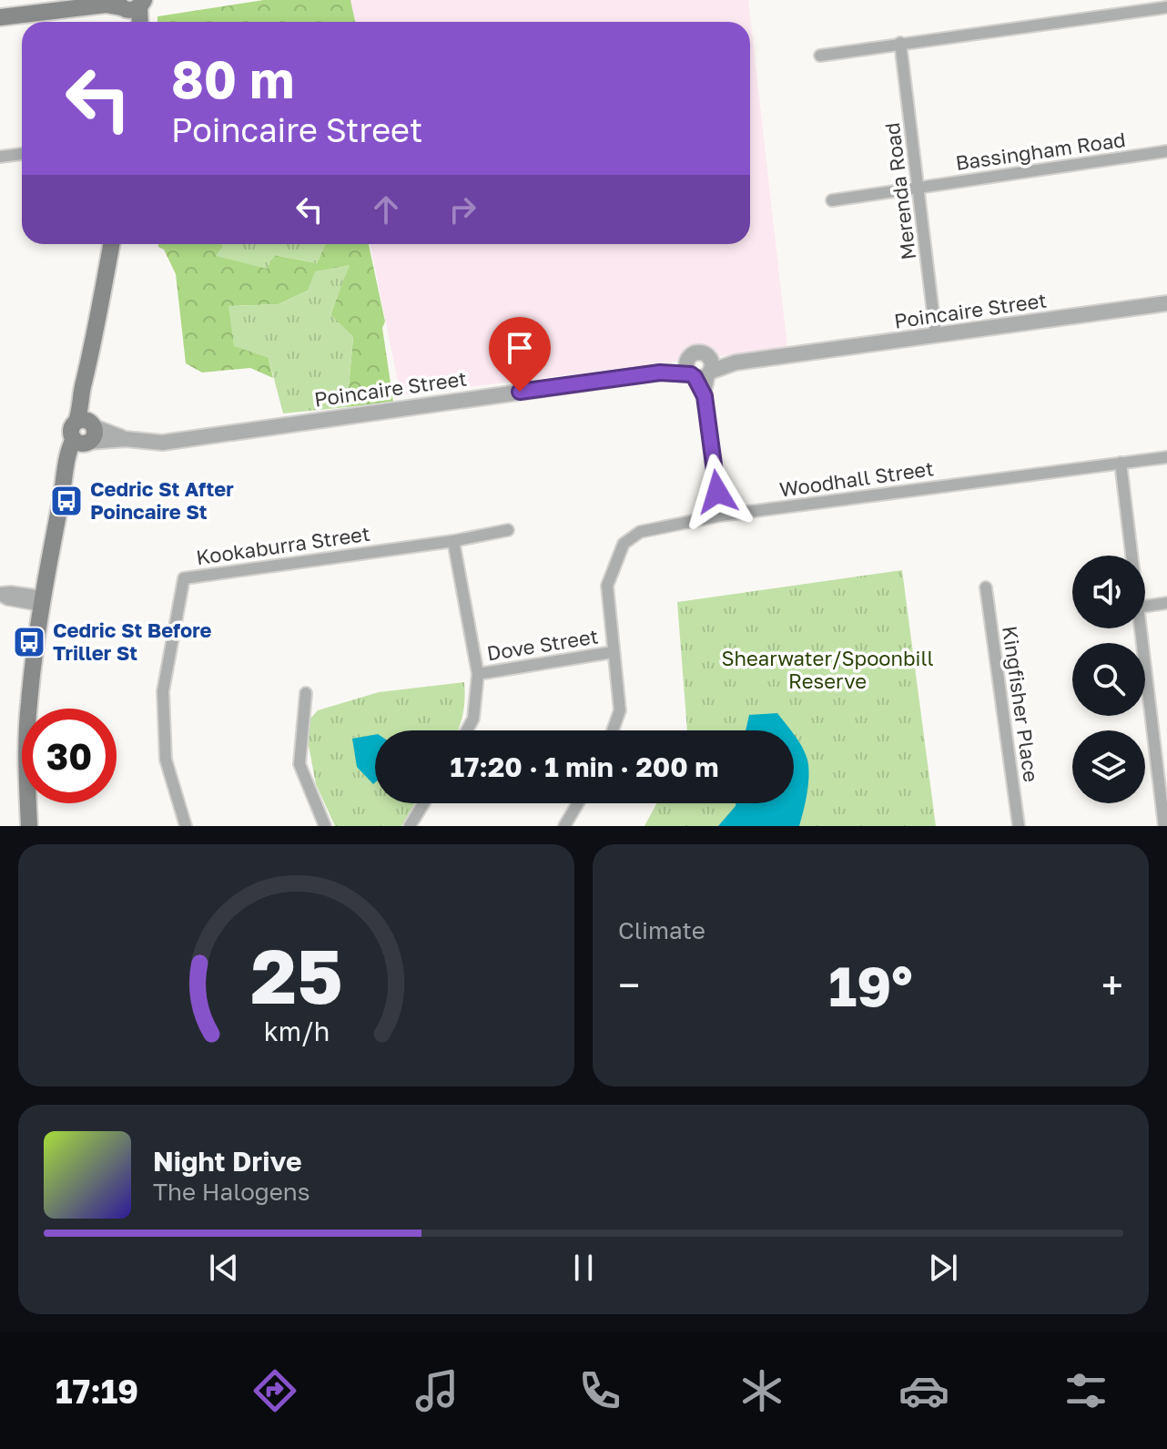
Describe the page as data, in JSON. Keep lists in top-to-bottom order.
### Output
{
  "streets": {
    "street": [
      "Bassingham Road",
      "Merenda Road",
      "Poincaire Street",
      "Woodhall Street",
      "Kookaburra Street",
      "Dove Street",
      "Kingfisher Place"
    ]
  },
  "crossings": [
    ["Bassingham Road", "Merenda Road"],
    ["Merenda Road", "Poincaire Street"],
    ["Woodhall Street", "Dove Street"]
  ],
  "parks": ["Shearwater/Spoonbill Reserve"],
  "places": {
    "bus stop": ["Cedric St After Poincaire St", "Cedric St Before Triller St"]
  },
  "page": {
    "turn": ["80 m", "Poincaire Street"],
    "limit": "30",
    "trip": "17:20 · 1 min · 200 m",
    "tile": "Climate",
    "heat": ["−", "19°", "+"],
    "song": ["Night Drive", "The Halogens"],
    "tabs": "17:19",
    "gauge": ["25", "km/h"]
  }
}
